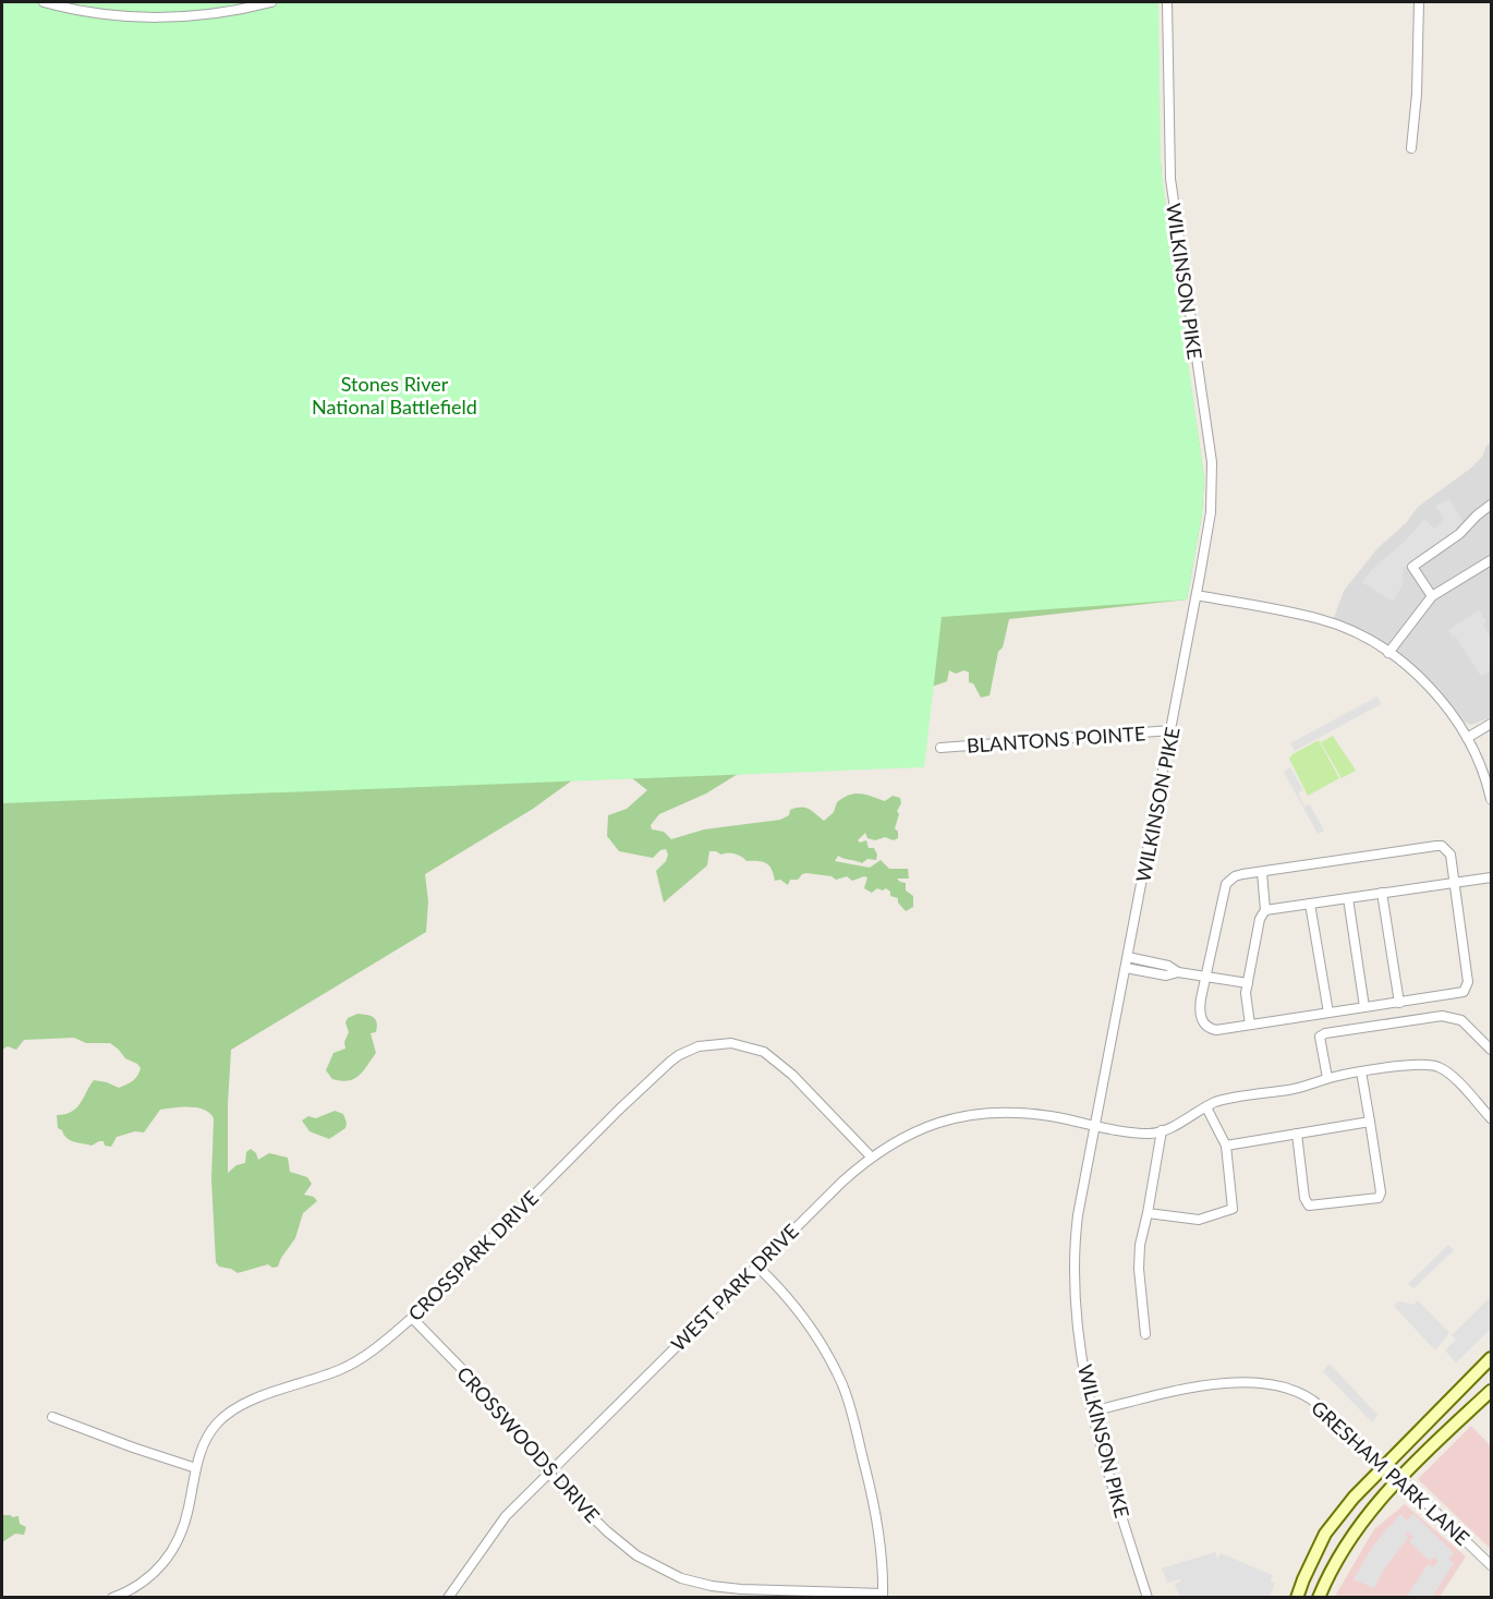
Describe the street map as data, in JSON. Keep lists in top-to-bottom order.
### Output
{
  "streets": {
    "street": [
      "WILKINSON PIKE",
      "BLANTONS POINTE",
      "CROSSPARK DRIVE",
      "WEST PARK DRIVE",
      "CROSSWOODS DRIVE",
      "GRESHAM PARK LANE"
    ]
  },
  "crossings": [
    ["WILKINSON PIKE", "BLANTONS POINTE"],
    ["WILKINSON PIKE", "WEST PARK DRIVE"],
    ["WILKINSON PIKE", "GRESHAM PARK LANE"],
    ["CROSSPARK DRIVE", "WEST PARK DRIVE"],
    ["CROSSPARK DRIVE", "CROSSWOODS DRIVE"],
    ["WEST PARK DRIVE", "CROSSWOODS DRIVE"]
  ],
  "parks": ["Stones River National Battlefield"]
}
